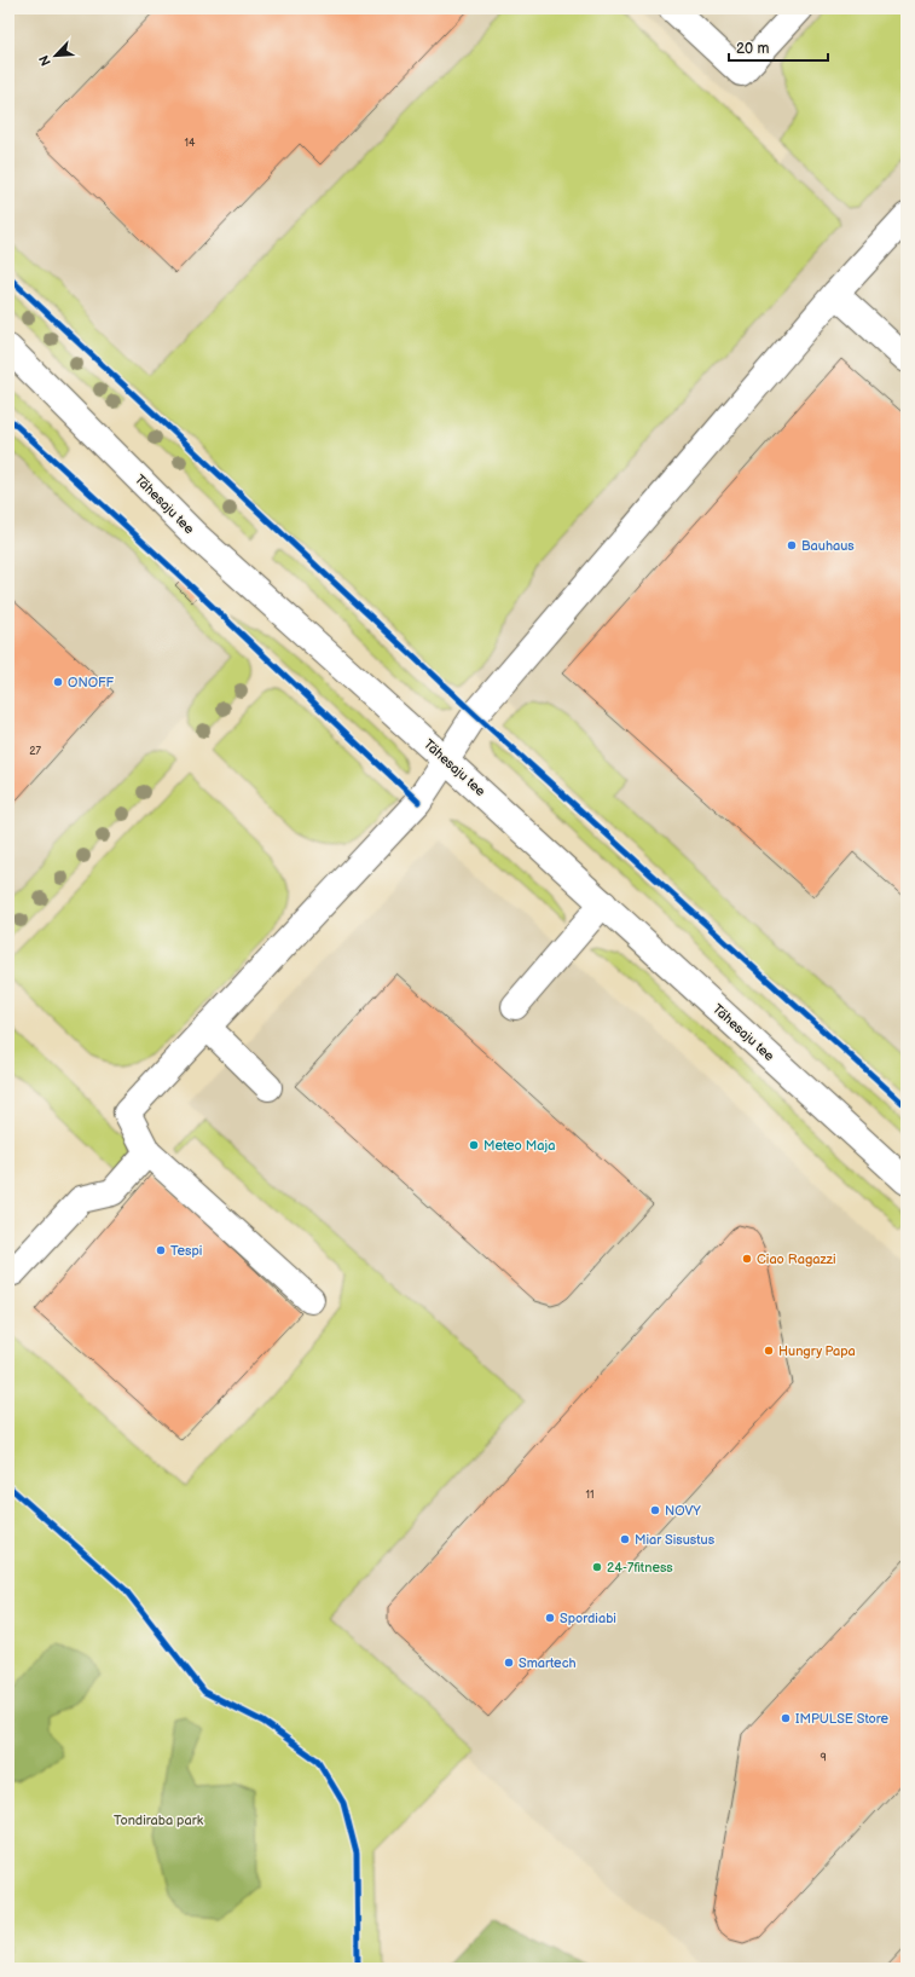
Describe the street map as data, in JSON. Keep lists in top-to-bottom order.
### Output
{
  "streets": {
    "street": ["Tähesaju tee"]
  },
  "parks": ["Tondiraba park"],
  "places": [
    "Bauhaus",
    "ONOFF",
    "Meteo Maja",
    "Tespi",
    "Ciao Ragazzi",
    "Hungry Papa",
    "NOVY",
    "Miar Sisustus",
    "24-7fitness",
    "Spordiabi",
    "Smartech",
    "IMPULSE Store"
  ],
  "house_numbers": [
    "14",
    "27",
    "11",
    "9"
  ],
  "scale_bar": "20 m",
  "north": "bottom left"
}
